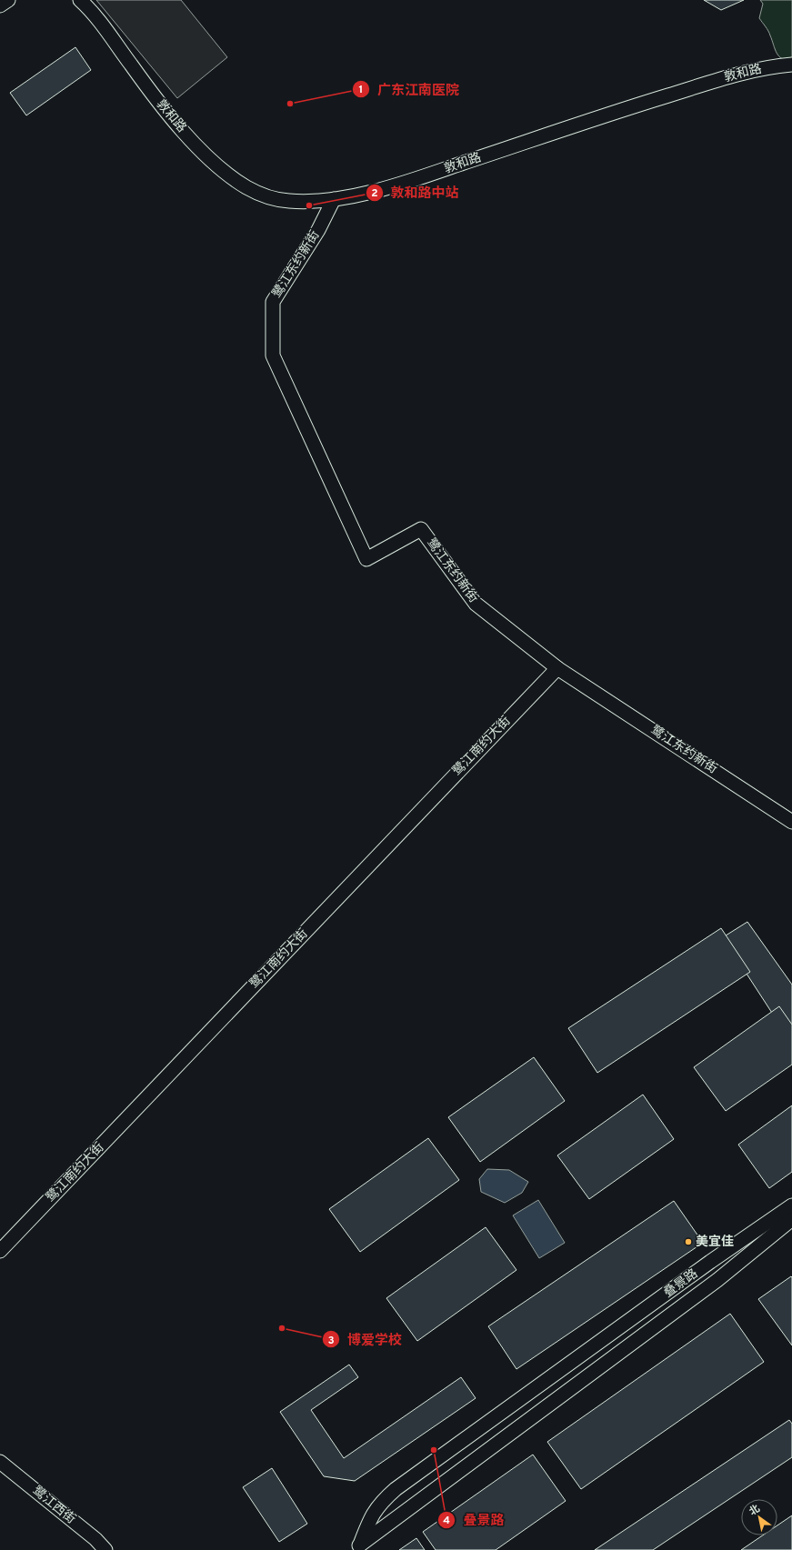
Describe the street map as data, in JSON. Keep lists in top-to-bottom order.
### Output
{
  "streets": {
    "street": [
      "敦和路",
      "鹭江东约新街",
      "鹭江南约大街",
      "叠景路",
      "鹭江西街"
    ]
  },
  "crossings": [
    ["敦和路", "鹭江东约新街"],
    ["鹭江东约新街", "鹭江南约大街"]
  ],
  "places": [
    "广东江南医院",
    "敦和路中站",
    "美宜佳",
    "博爱学校",
    "叠景路"
  ],
  "north": "top left"
}
